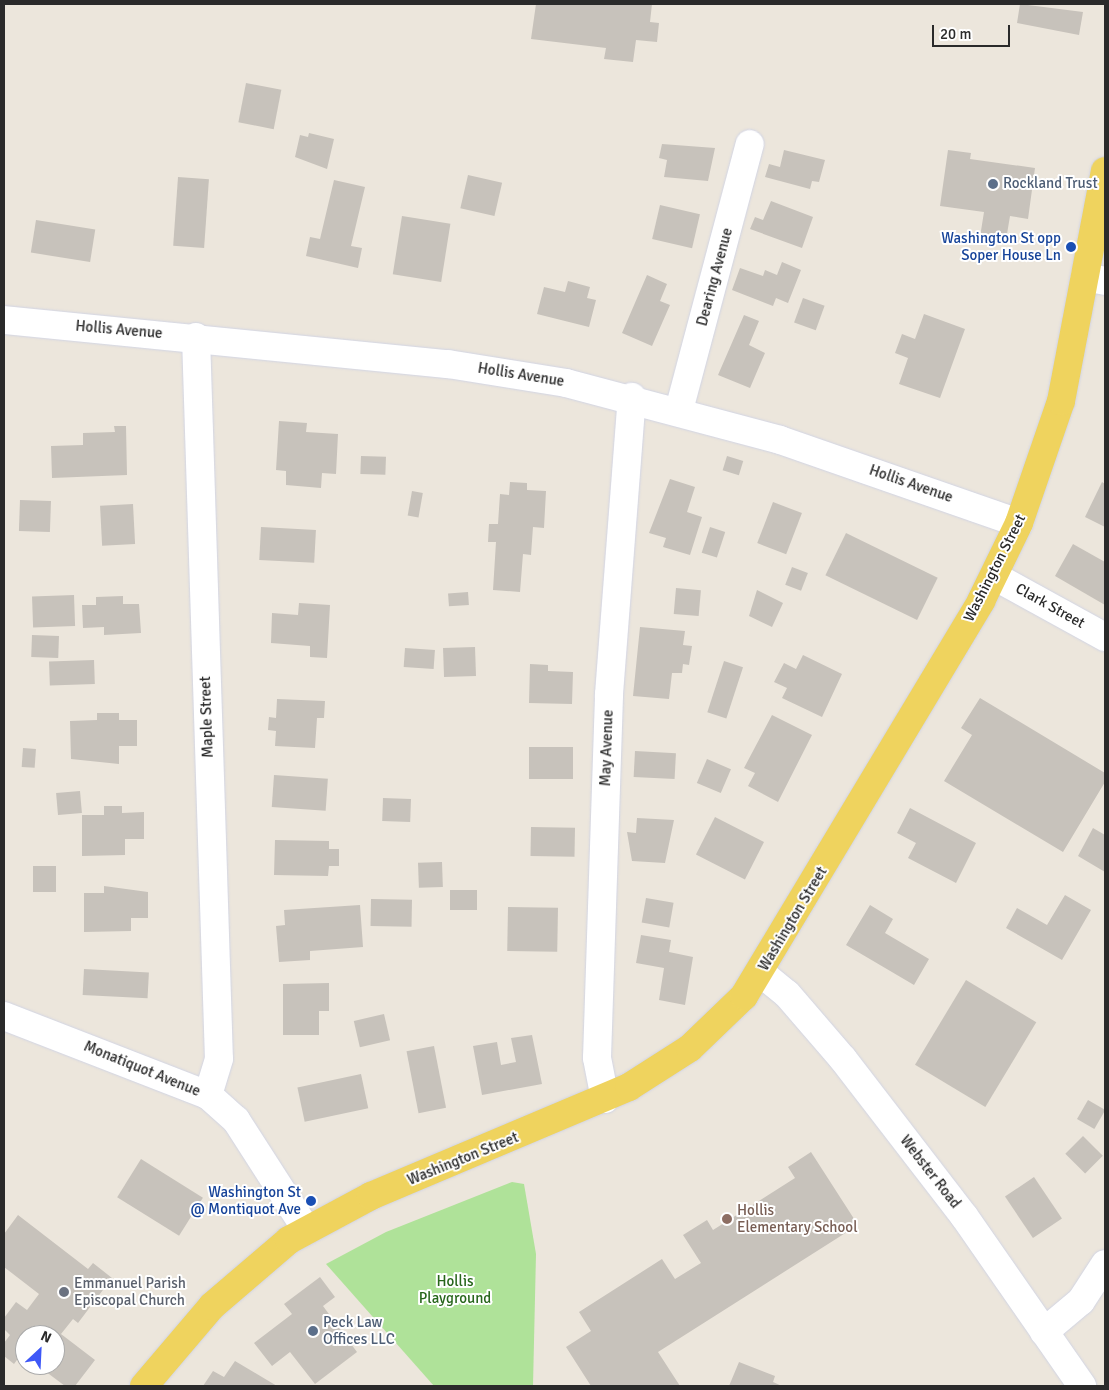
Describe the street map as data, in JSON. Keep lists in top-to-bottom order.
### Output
{
  "streets": {
    "main road": ["Washington Street"],
    "street": [
      "Dearing Avenue",
      "Hollis Avenue",
      "Clark Street",
      "Maple Street",
      "May Avenue",
      "Monatiquot Avenue",
      "Webster Road"
    ]
  },
  "crossings": [
    ["Dearing Avenue", "Hollis Avenue"],
    ["Hollis Avenue", "Washington Street"],
    ["Hollis Avenue", "Maple Street"],
    ["Hollis Avenue", "May Avenue"],
    ["Washington Street", "Clark Street"],
    ["Washington Street", "May Avenue"],
    ["Washington Street", "Monatiquot Avenue"],
    ["Washington Street", "Webster Road"],
    ["Maple Street", "Monatiquot Avenue"]
  ],
  "parks": ["Hollis Playground"],
  "places": [
    "Rockland Trust",
    "Washington St opp Soper House Ln",
    "Washington St @ Montiquot Ave",
    "Hollis Elementary School",
    "Emmanuel Parish Episcopal Church",
    "Peck Law Offices LLC"
  ],
  "scale_bar": "20 m",
  "north": "top right"
}
